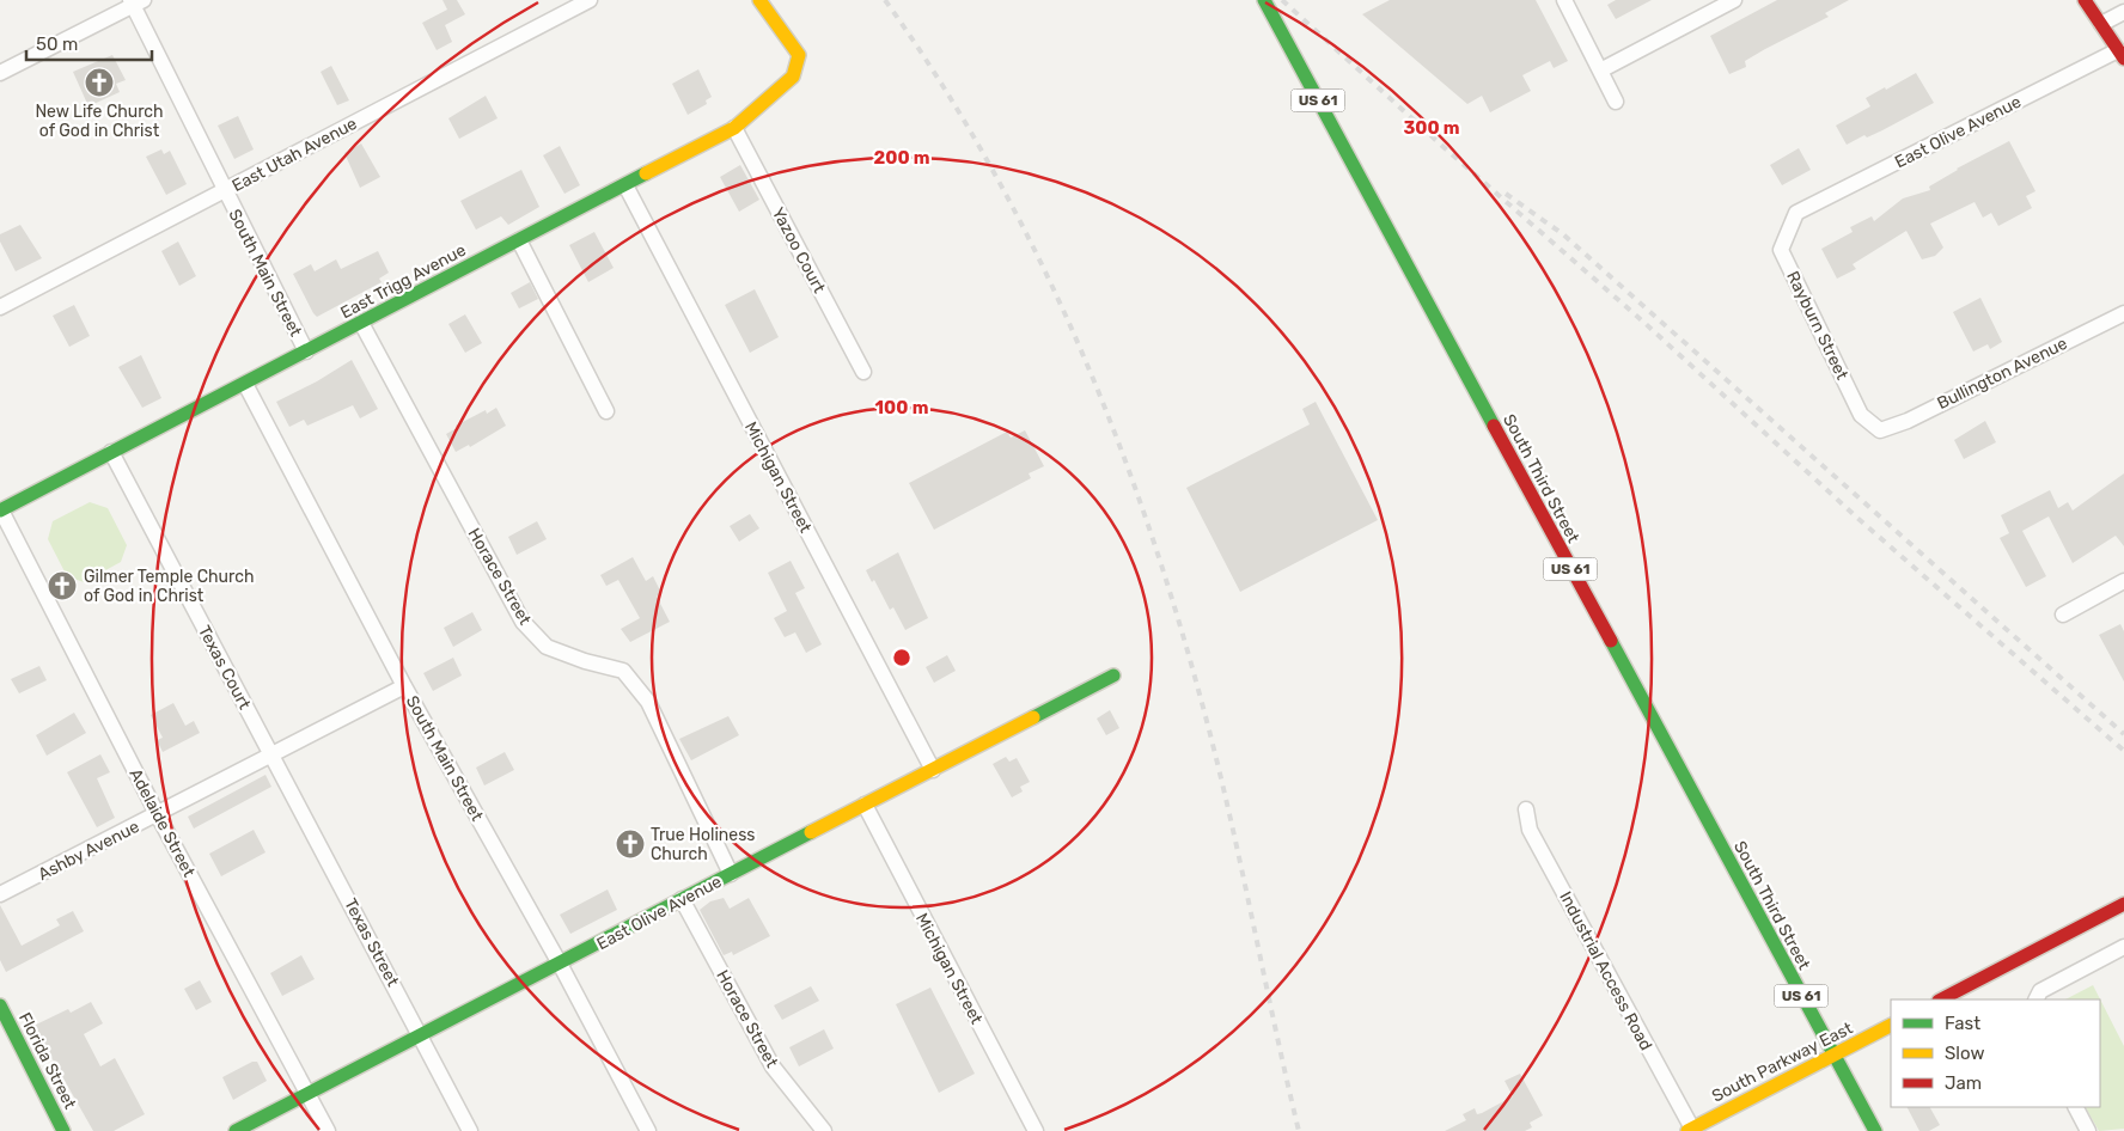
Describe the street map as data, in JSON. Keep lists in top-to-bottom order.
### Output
{
  "streets": {
    "street": [
      "US 61",
      "East Olive Avenue",
      "East Utah Avenue",
      "Yazoo Court",
      "South Main Street",
      "East Trigg Avenue",
      "Rayburn Street",
      "Bullington Avenue",
      "Michigan Street",
      "South Third Street",
      "Horace Street",
      "Texas Court",
      "Adelaide Street",
      "Ashby Avenue",
      "Texas Street",
      "Industrial Access Road",
      "Florida Street",
      "South Parkway East"
    ]
  },
  "crossings": [
    ["East Olive Avenue", "South Main Street"],
    ["East Olive Avenue", "Rayburn Street"],
    ["East Olive Avenue", "Michigan Street"],
    ["East Olive Avenue", "Horace Street"],
    ["East Olive Avenue", "Adelaide Street"],
    ["East Olive Avenue", "Texas Street"],
    ["East Utah Avenue", "South Main Street"],
    ["Yazoo Court", "East Trigg Avenue"],
    ["South Main Street", "East Trigg Avenue"],
    ["South Main Street", "Ashby Avenue"],
    ["East Trigg Avenue", "Michigan Street"],
    ["East Trigg Avenue", "Horace Street"],
    ["East Trigg Avenue", "Texas Court"],
    ["East Trigg Avenue", "Adelaide Street"],
    ["Rayburn Street", "Bullington Avenue"],
    ["South Third Street", "South Parkway East"],
    ["Texas Court", "Ashby Avenue"],
    ["Texas Court", "Texas Street"],
    ["Adelaide Street", "Ashby Avenue"],
    ["Ashby Avenue", "Texas Street"],
    ["Industrial Access Road", "South Parkway East"]
  ],
  "places": {
    "church": ["New Life Church of God in Christ", "Gilmer Temple Church of God in Christ", "True Holiness Church"]
  },
  "legend": ["Fast", "Slow", "Jam"],
  "scale_bar": "50 m",
  "rings": ["300 m", "200 m", "100 m"]
}
